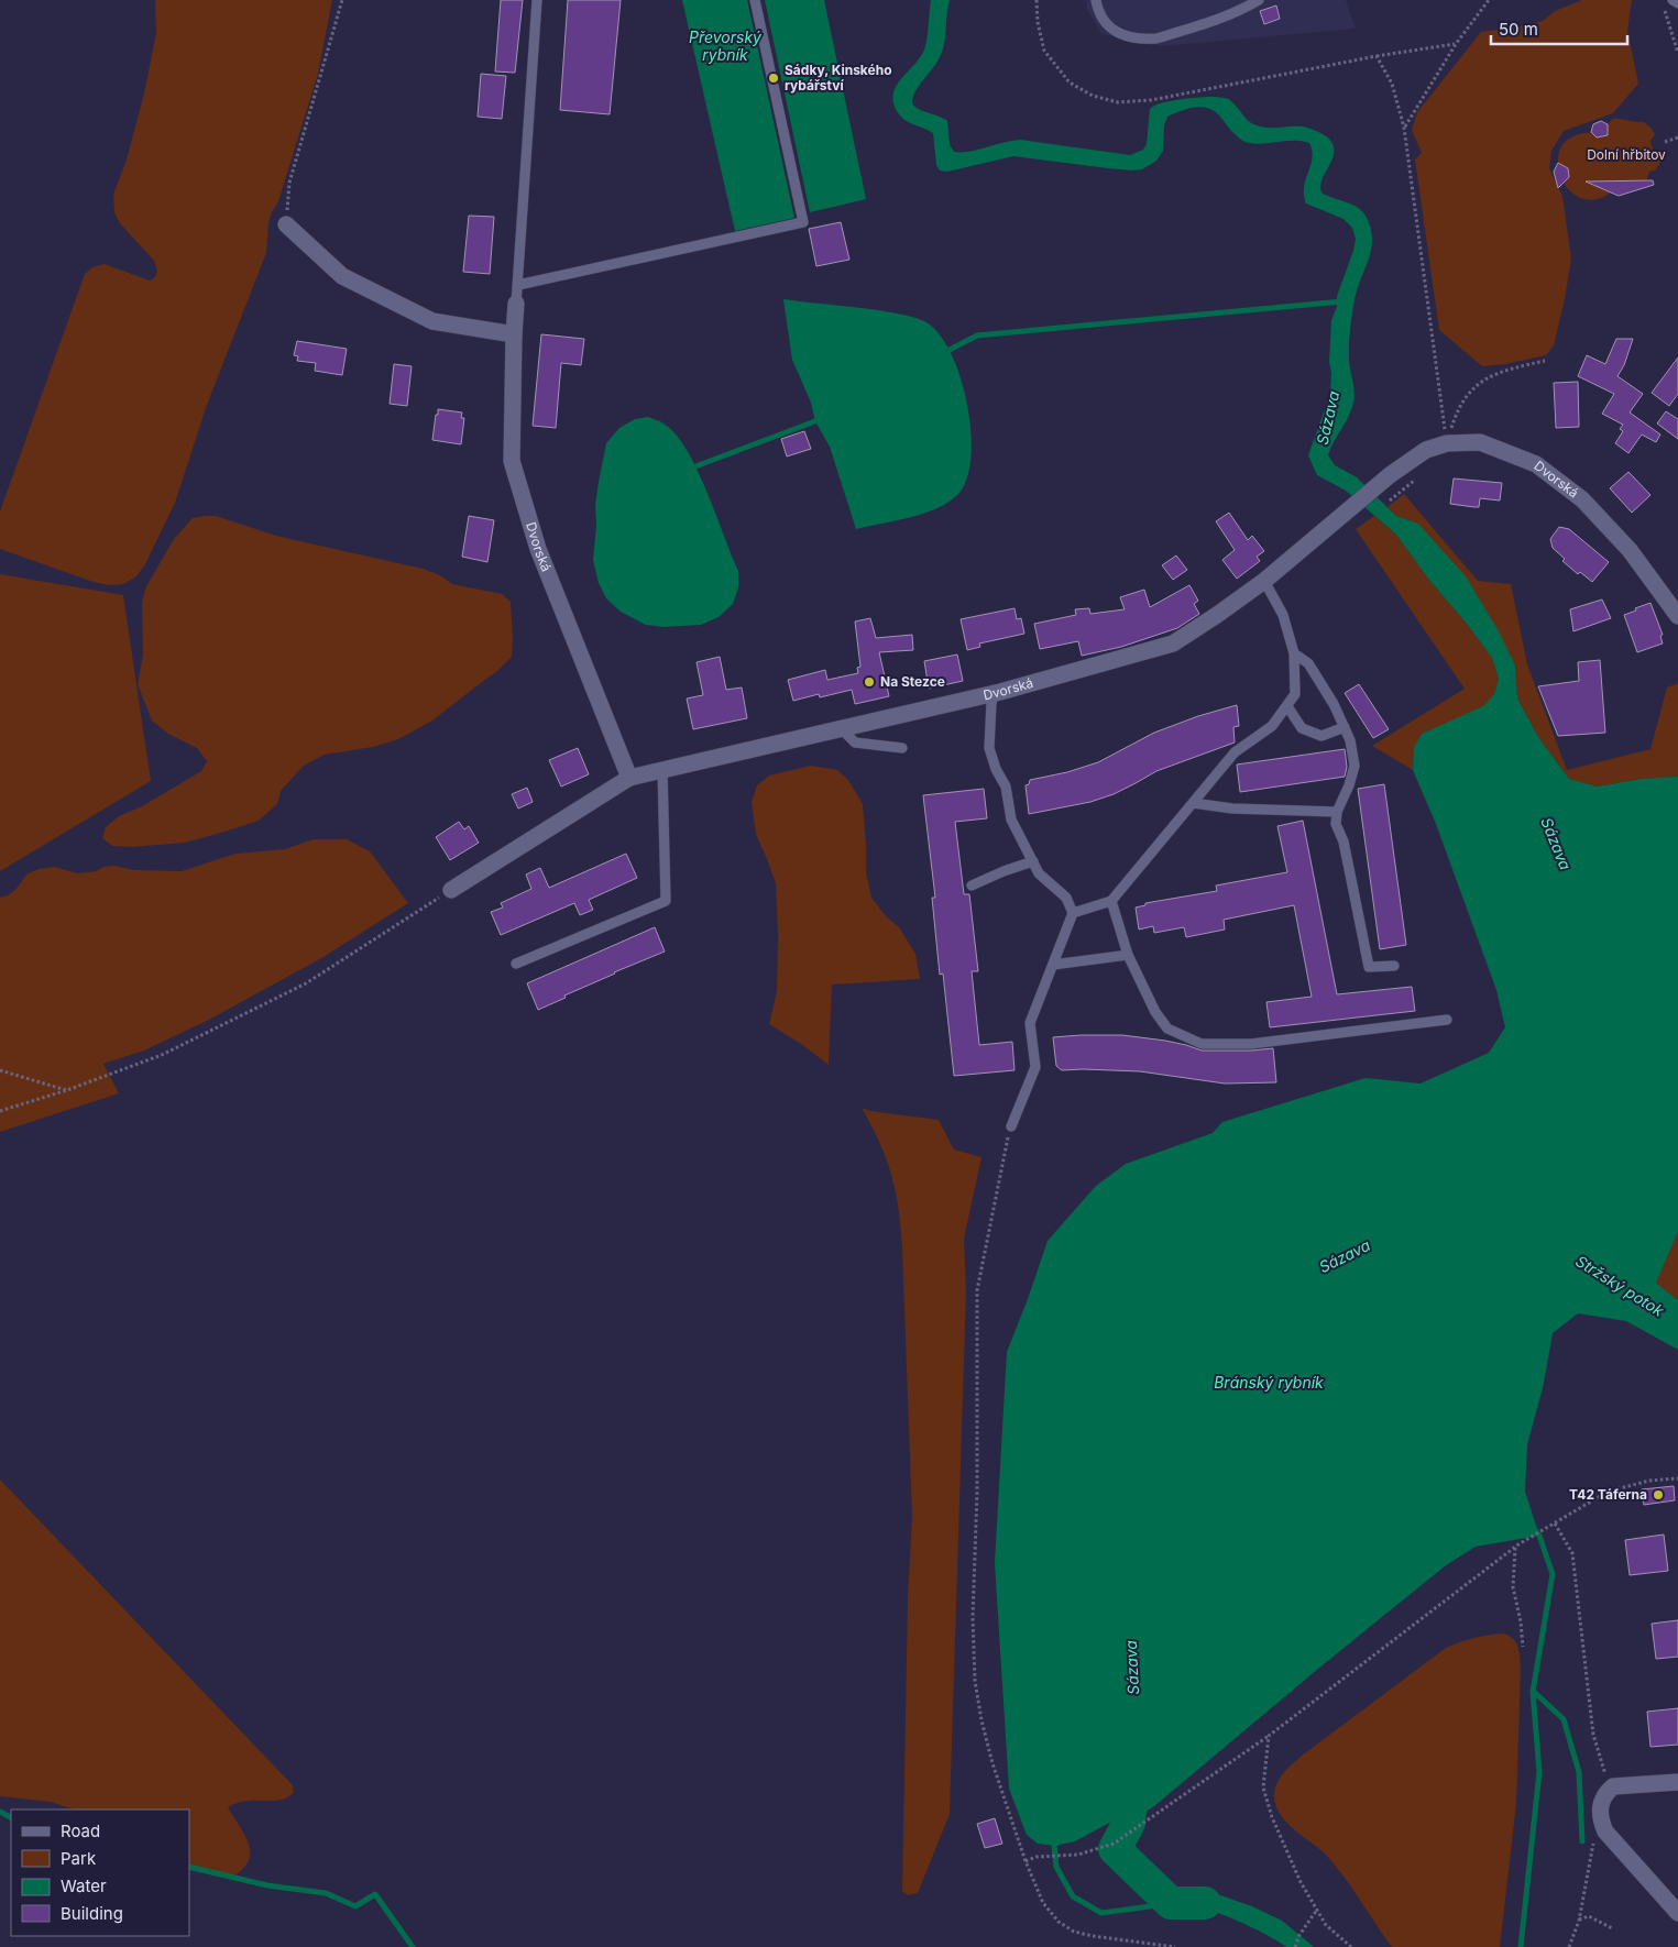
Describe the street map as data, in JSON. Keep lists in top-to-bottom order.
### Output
{
  "streets": {
    "street": ["Dvorská"]
  },
  "water": [
    "Převorský rybník",
    "Sázava",
    "Stržský potok",
    "Bránský rybník"
  ],
  "parks": ["Dolní hřbitov"],
  "places": ["Sádky, Kinského rybářství", "Na Stezce", "T42 Táferna"],
  "legend": [
    "Road",
    "Park",
    "Water",
    "Building"
  ],
  "scale_bar": "50 m"
}
